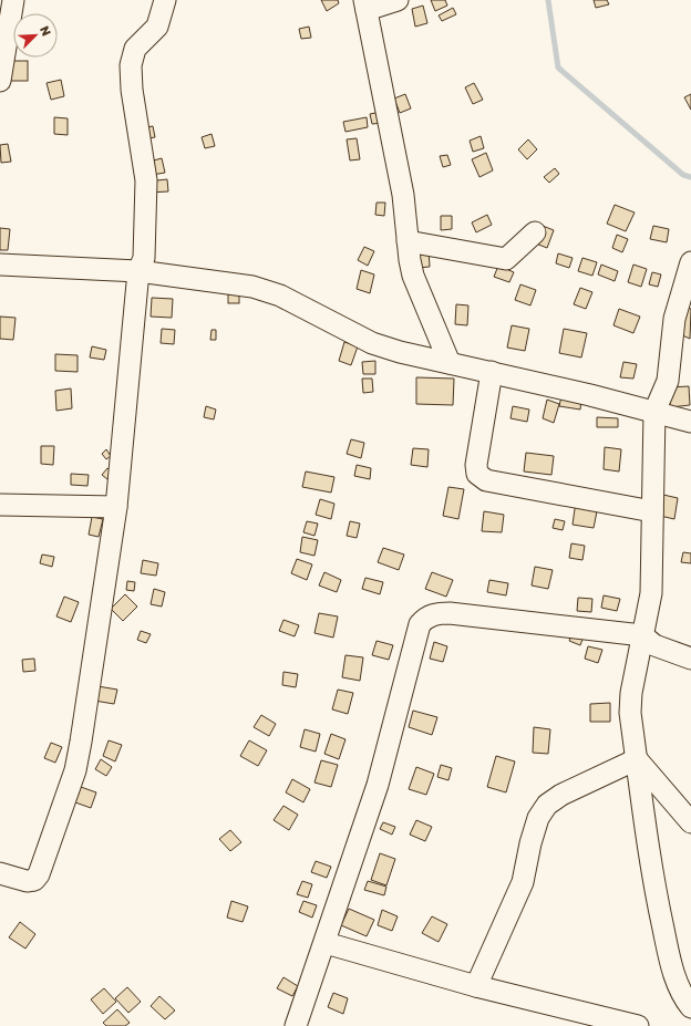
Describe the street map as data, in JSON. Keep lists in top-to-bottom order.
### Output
{
  "north": "top right"
}
